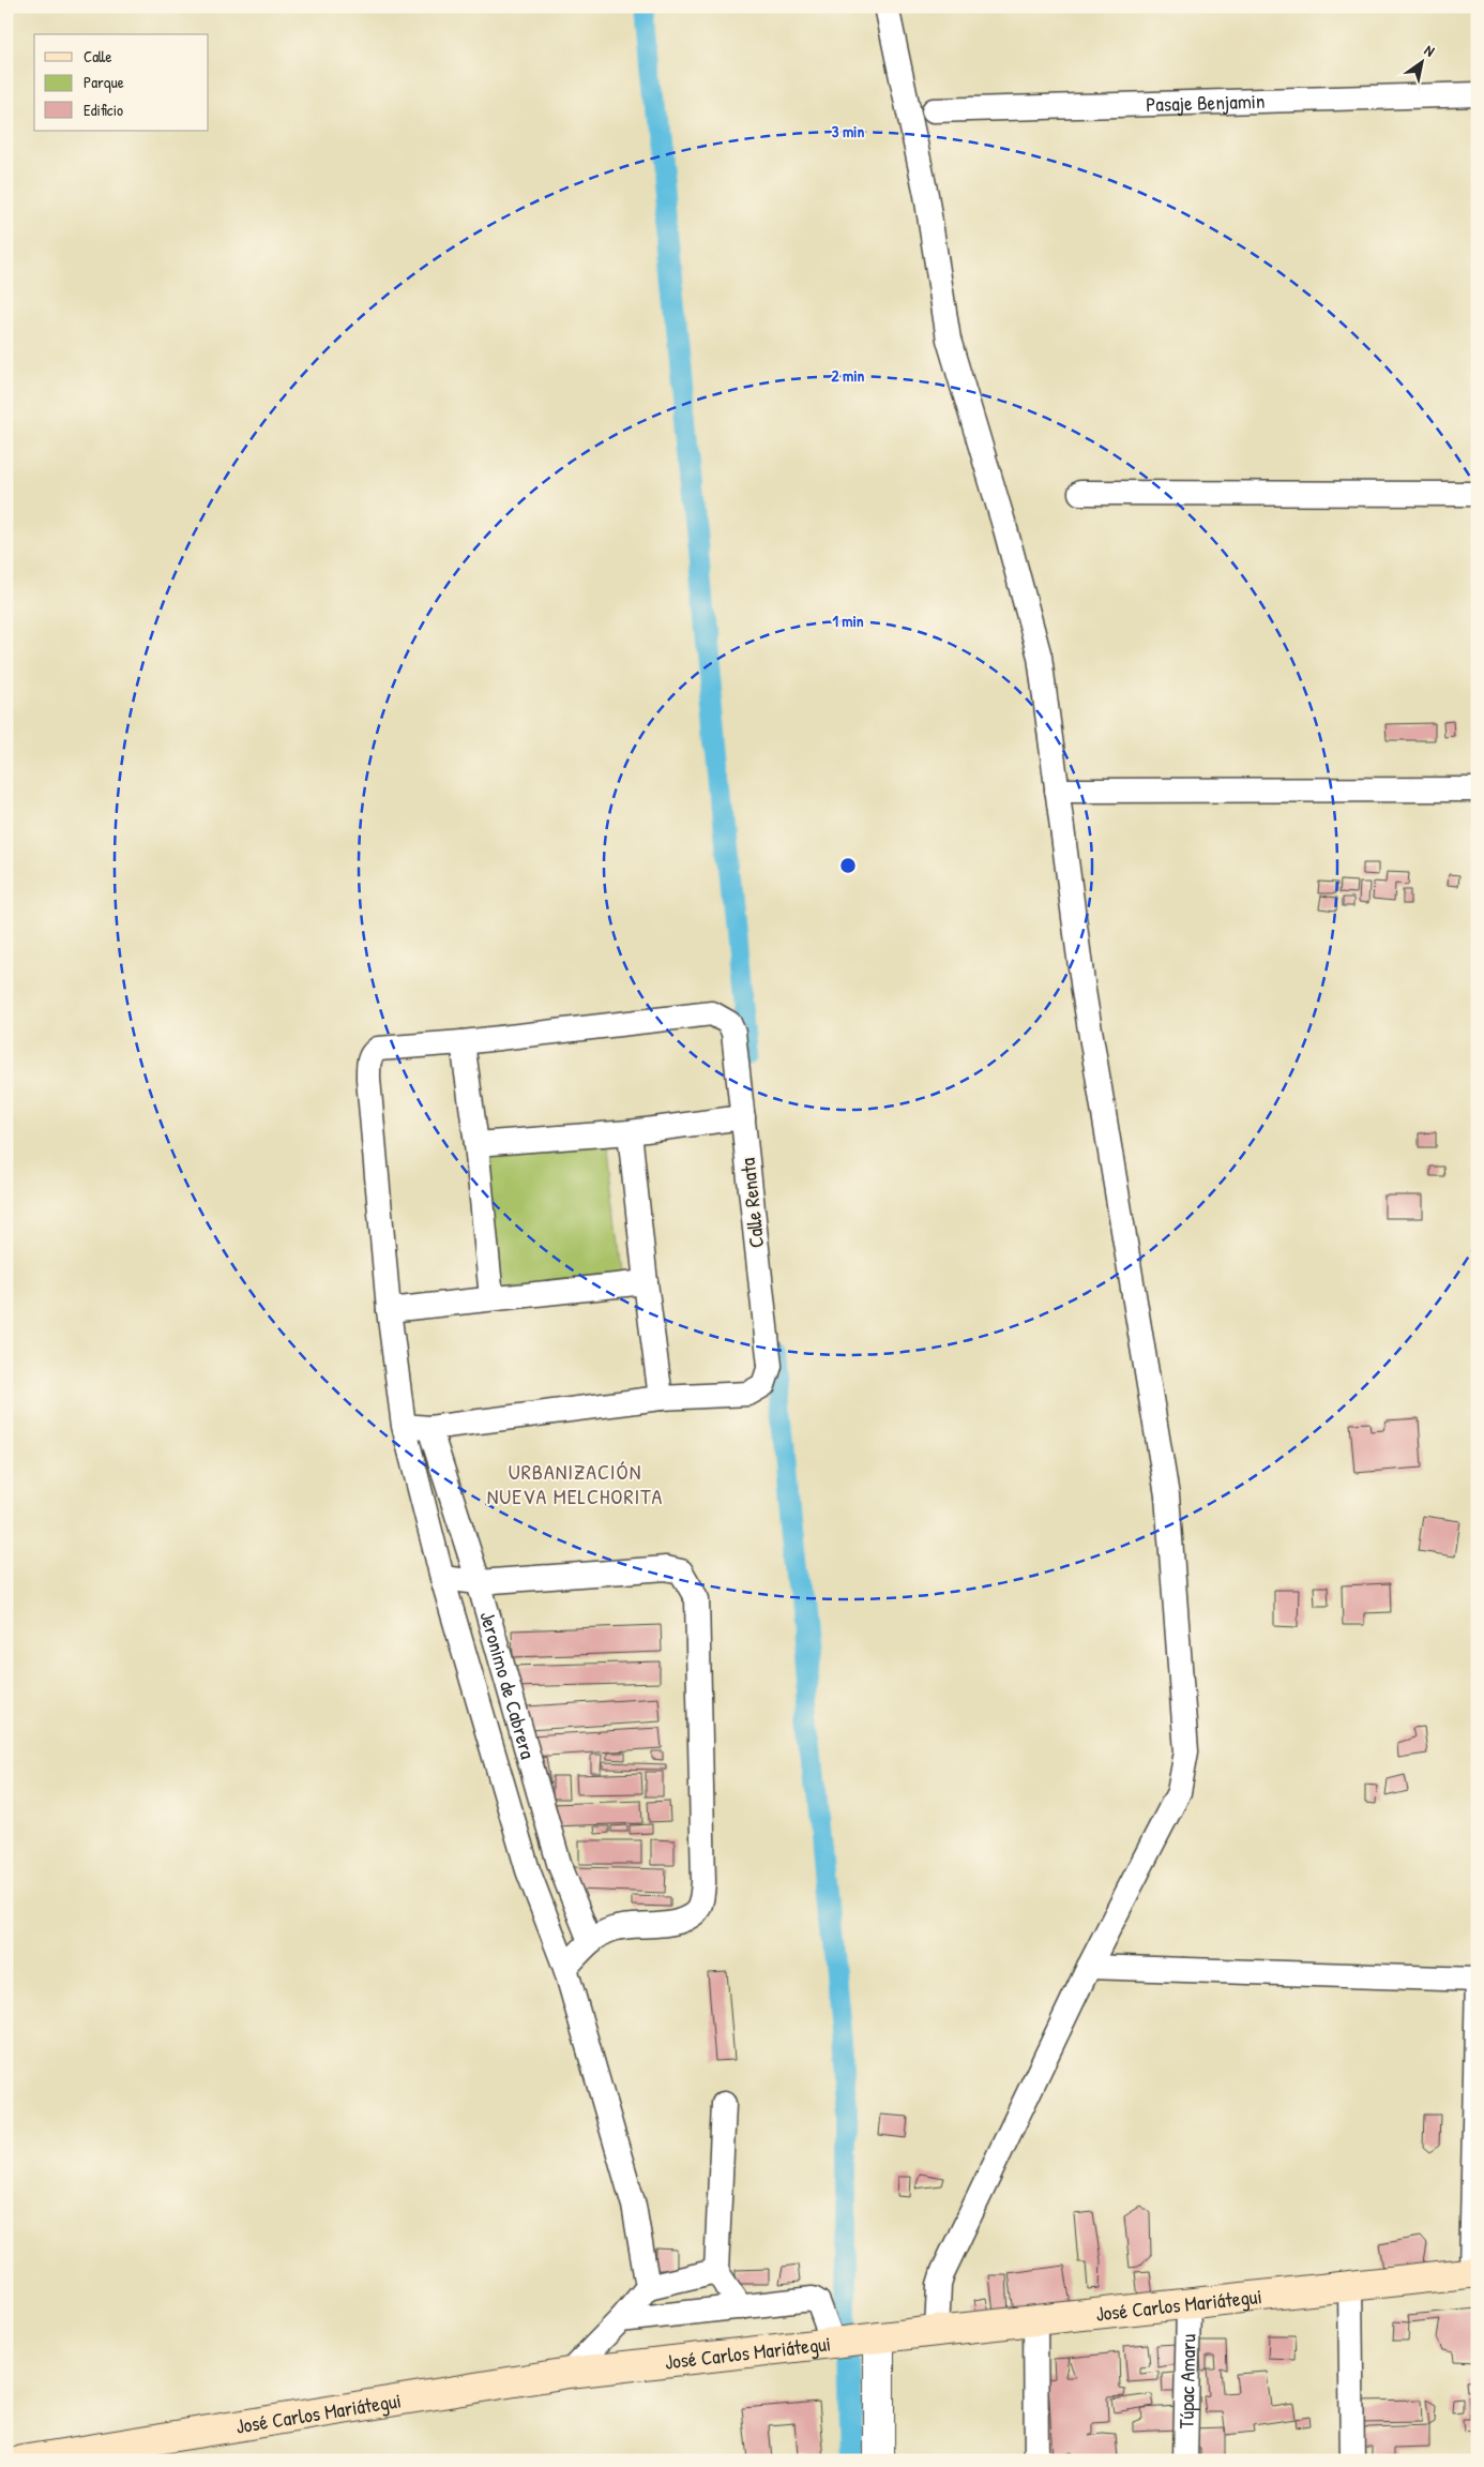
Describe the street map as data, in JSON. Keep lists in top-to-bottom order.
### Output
{
  "streets": {
    "main road": ["José Carlos Mariátegui"],
    "street": [
      "Pasaje Benjamin",
      "Calle Renata",
      "Jeronimo de Cabrera",
      "Túpac Amaru"
    ]
  },
  "crossings": [
    ["José Carlos Mariátegui", "Túpac Amaru"]
  ],
  "districts": ["URBANIZACIÓN NUEVA MELCHORITA"],
  "legend": ["Calle", "Parque", "Edificio"],
  "north": "top right",
  "rings": ["3 min", "2 min", "1 min"]
}
